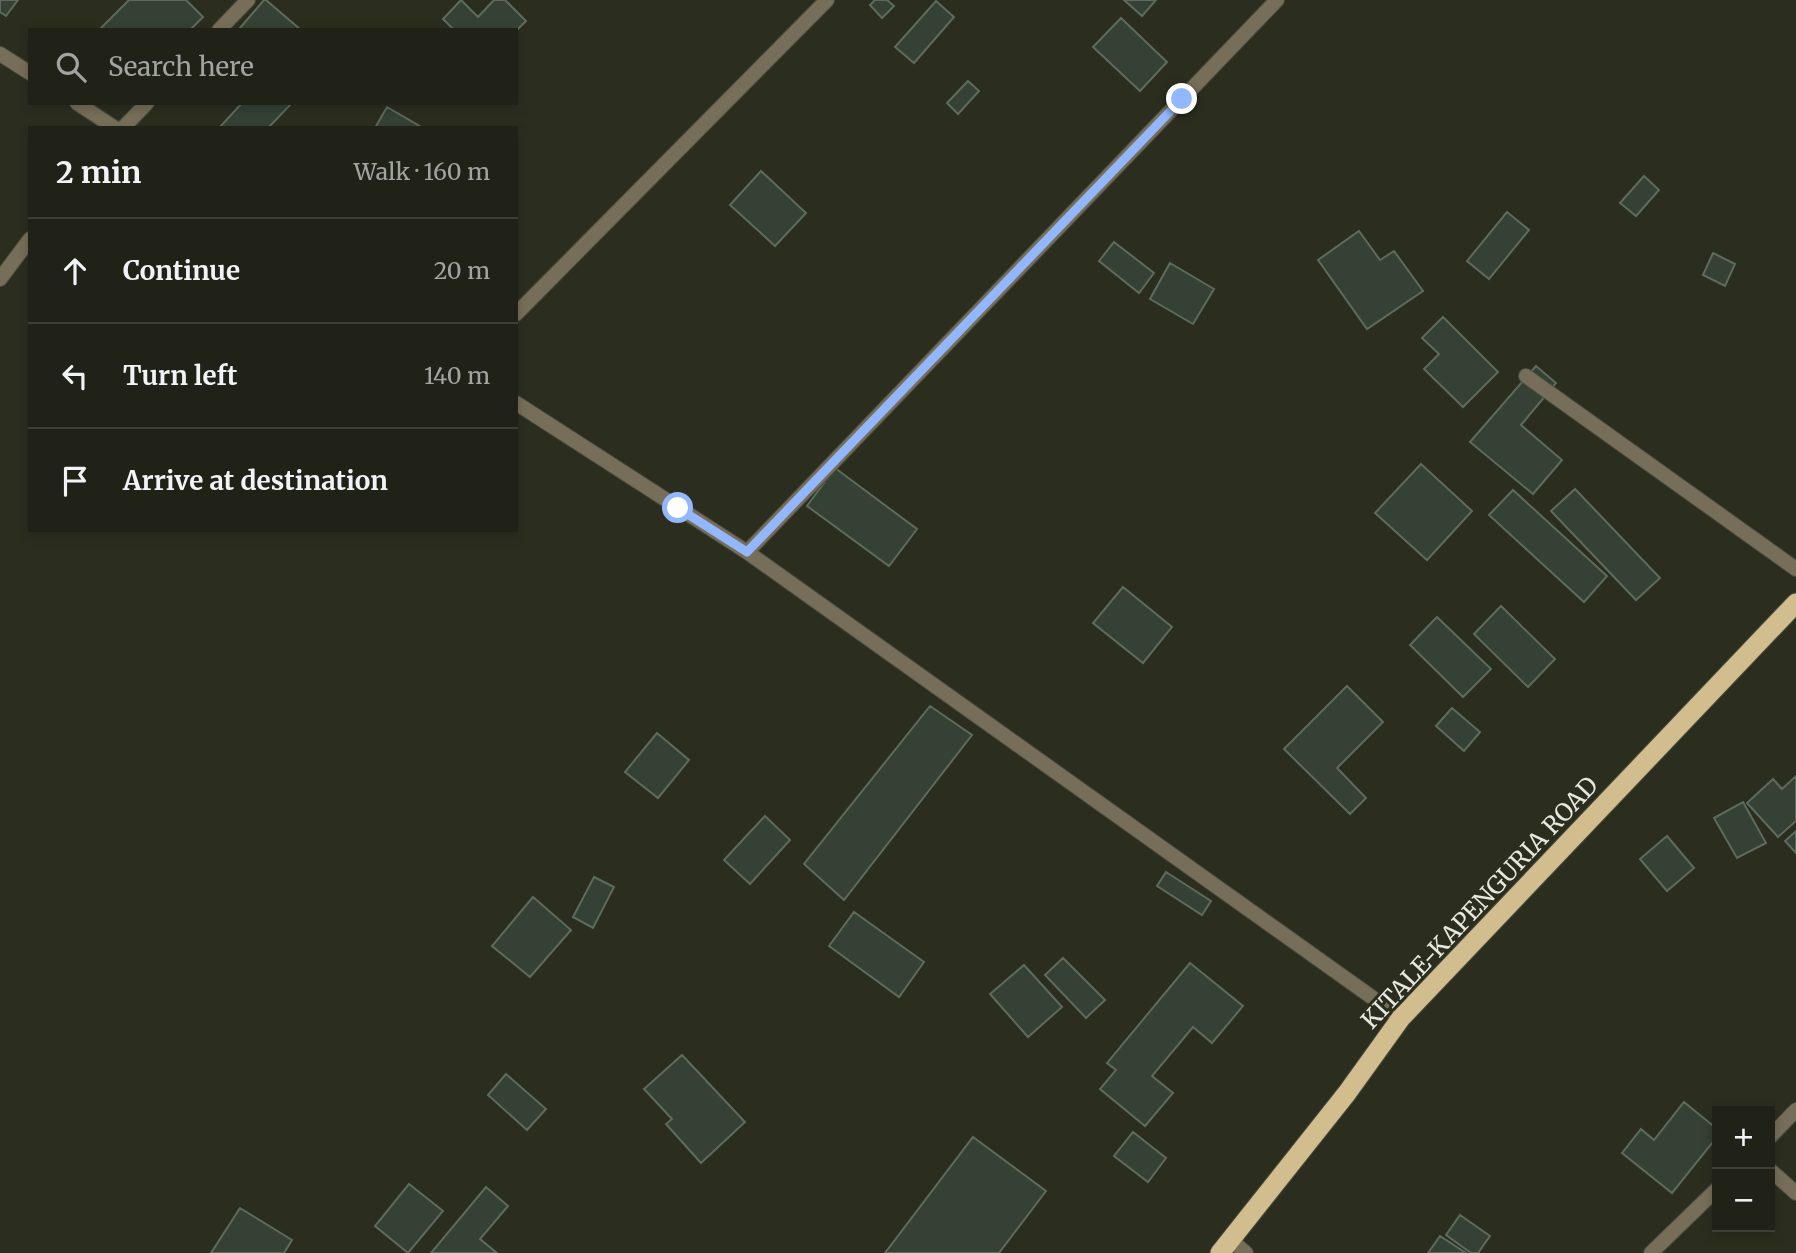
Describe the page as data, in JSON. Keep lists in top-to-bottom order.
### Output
{
  "streets": {
    "highway": ["KITALE-KAPENGURIA ROAD"]
  },
  "page": {
    "search": "Search here",
    "heading": ["2 min", "Walk · 160 m"],
    "list": [
      ["Continue", "20 m"],
      ["Turn left", "140 m"],
      "Arrive at destination"
    ],
    "map_buttons": ["+", "−"]
  }
}
